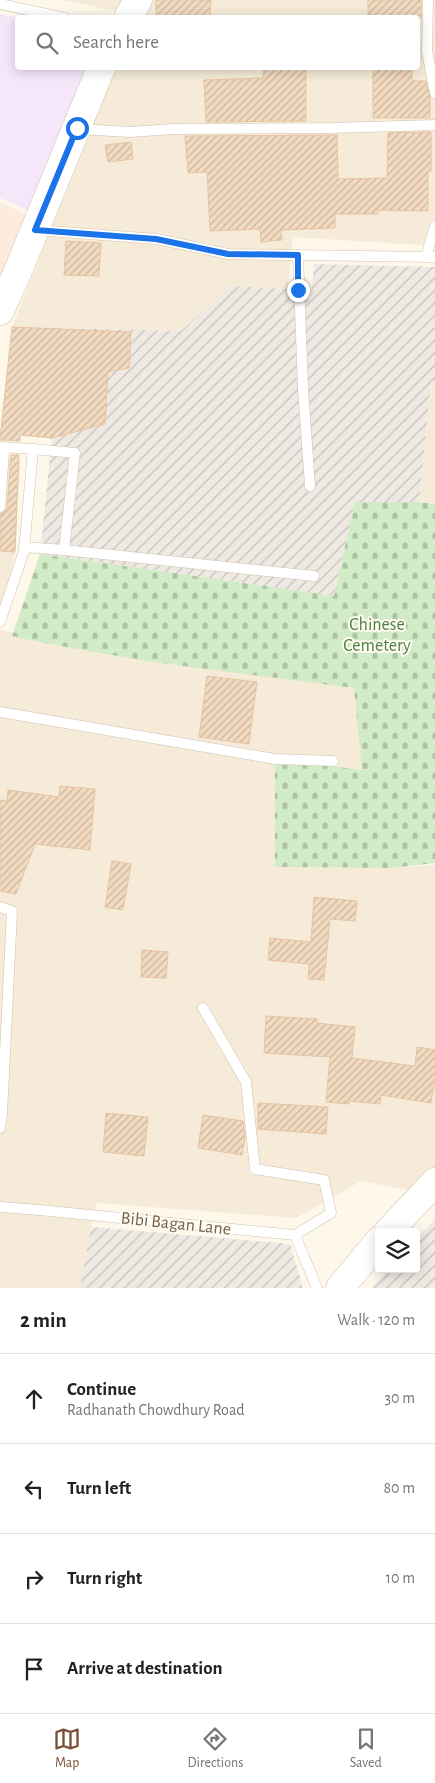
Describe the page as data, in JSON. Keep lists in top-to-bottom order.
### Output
{
  "streets": {
    "lane": ["Bibi Bagan Lane"]
  },
  "parks": ["Chinese Cemetery"],
  "page": {
    "search": "Search here",
    "heading": ["2 min", "Walk · 120 m"],
    "list": [
      ["Continue", "Radhanath Chowdhury Road", "30 m"],
      ["Turn left", "80 m"],
      ["Turn right", "10 m"],
      "Arrive at destination"
    ],
    "nav": ["Map", "Directions", "Saved"]
  }
}
